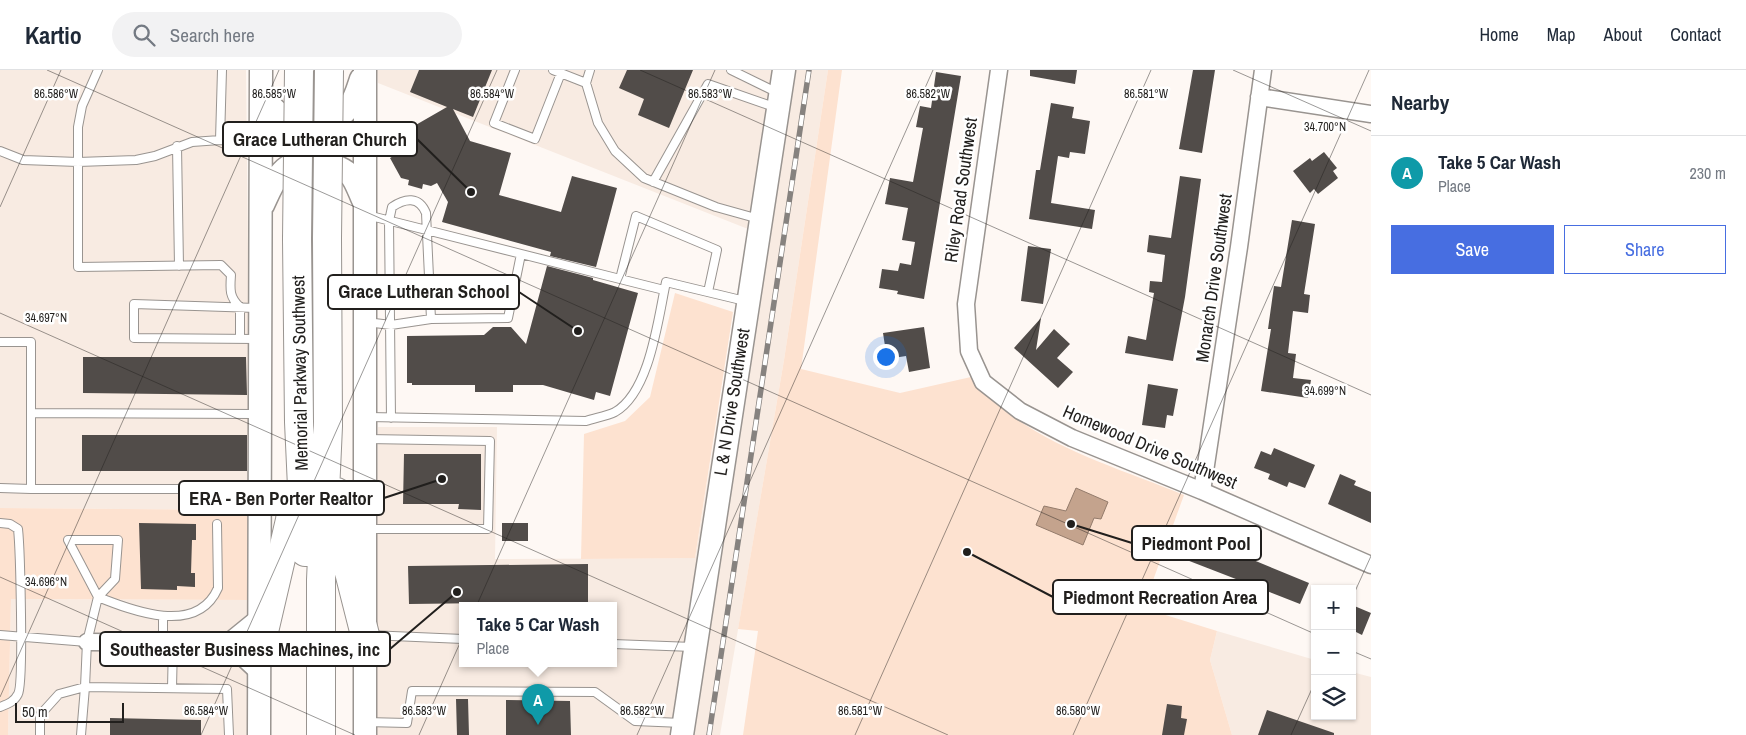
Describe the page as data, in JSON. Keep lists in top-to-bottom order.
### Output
{
  "streets": {
    "highway": ["Memorial Parkway Southwest"],
    "main road": ["L & N Drive Southwest"],
    "street": ["Riley Road Southwest", "Monarch Drive Southwest", "Homewood Drive Southwest"]
  },
  "crossings": [
    ["Riley Road Southwest", "Homewood Drive Southwest"],
    ["Monarch Drive Southwest", "Homewood Drive Southwest"]
  ],
  "places": [
    "Grace Lutheran Church",
    "Grace Lutheran School",
    "ERA - Ben Porter Realtor",
    "Piedmont Pool",
    "Piedmont Recreation Area",
    "Southeaster Business Machines, inc"
  ],
  "scale_bar": "50 m",
  "page": {
    "header": "Kartio",
    "search": "Search here",
    "nav": [
      "Home",
      "Map",
      "About",
      "Contact"
    ],
    "heading": "Nearby",
    "list": [
      {
        "mark": "A",
        "name": "Take 5 Car Wash",
        "note": "Place",
        "value": "230 m"
      }
    ],
    "buttons": ["Save", "Share"],
    "map_buttons": ["+", "−"],
    "popup": ["Take 5 Car Wash", "Place"],
    "pins": "A",
    "scale": "50 m"
  },
  "coordinates": [
    "86.586°W",
    "86.585°W",
    "86.584°W",
    "86.583°W",
    "86.582°W",
    "86.581°W",
    "34.700°N",
    "34.697°N",
    "34.699°N",
    "34.696°N",
    "86.580°W"
  ]
}
